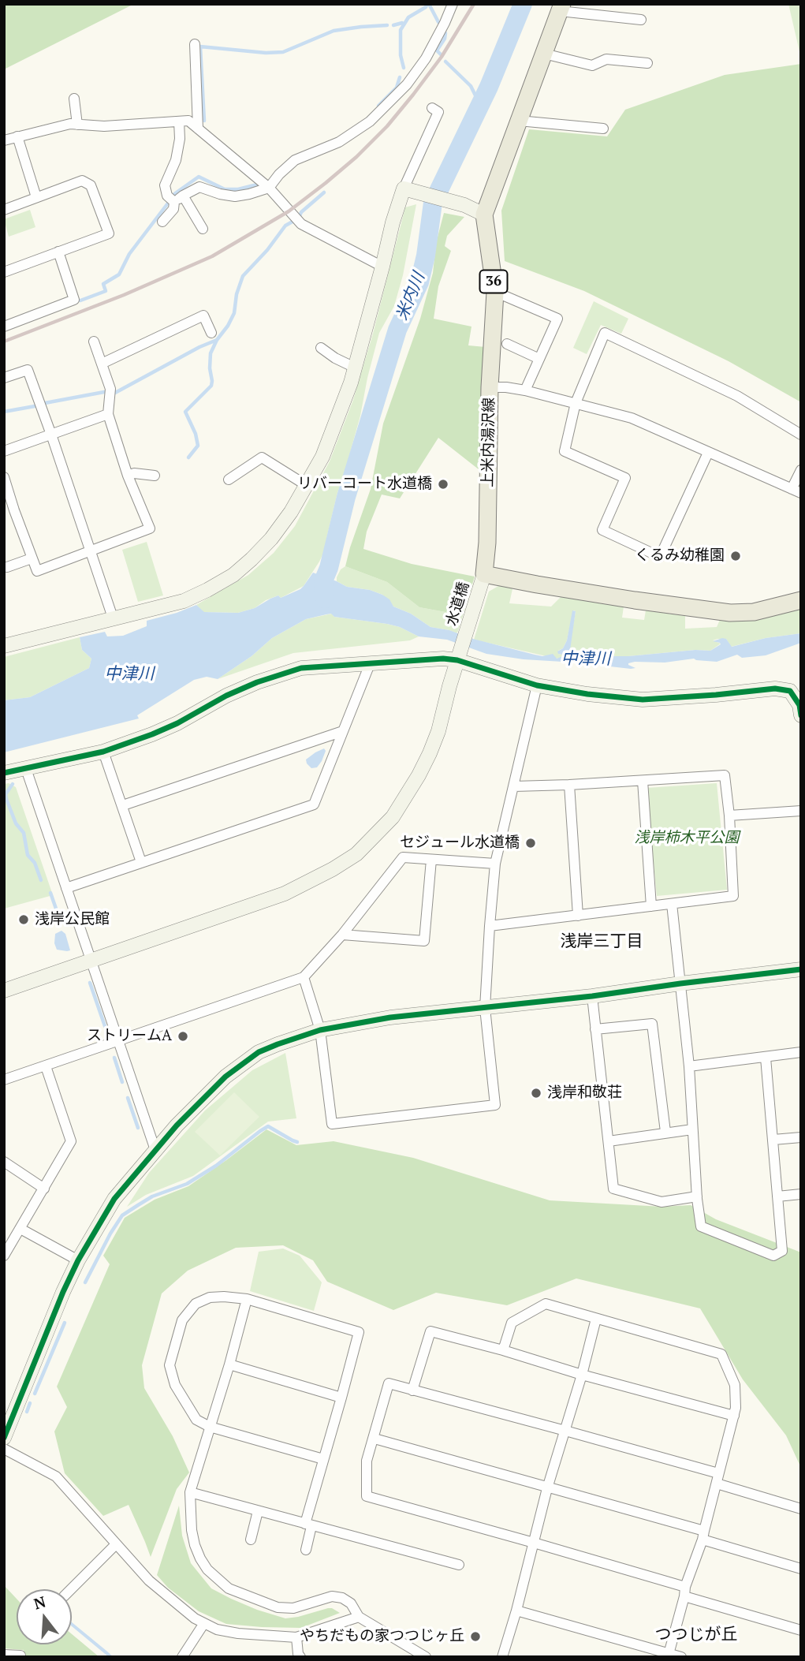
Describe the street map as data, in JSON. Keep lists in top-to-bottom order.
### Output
{
  "streets": {
    "main road": ["36", "上米内湯沢線"],
    "street": ["水道橋"]
  },
  "crossings": [
    ["上米内湯沢線", "水道橋"]
  ],
  "districts": ["浅岸三丁目", "つつじが丘"],
  "water": ["米内川", "中津川"],
  "parks": ["浅岸柿木平公園"],
  "places": [
    "リバーコート水道橋",
    "くるみ幼稚園",
    "セジュール水道橋",
    "浅岸公民館",
    "ストリームA",
    "浅岸和敬荘",
    "やちだもの家つつじヶ丘"
  ],
  "north": "top"
}
